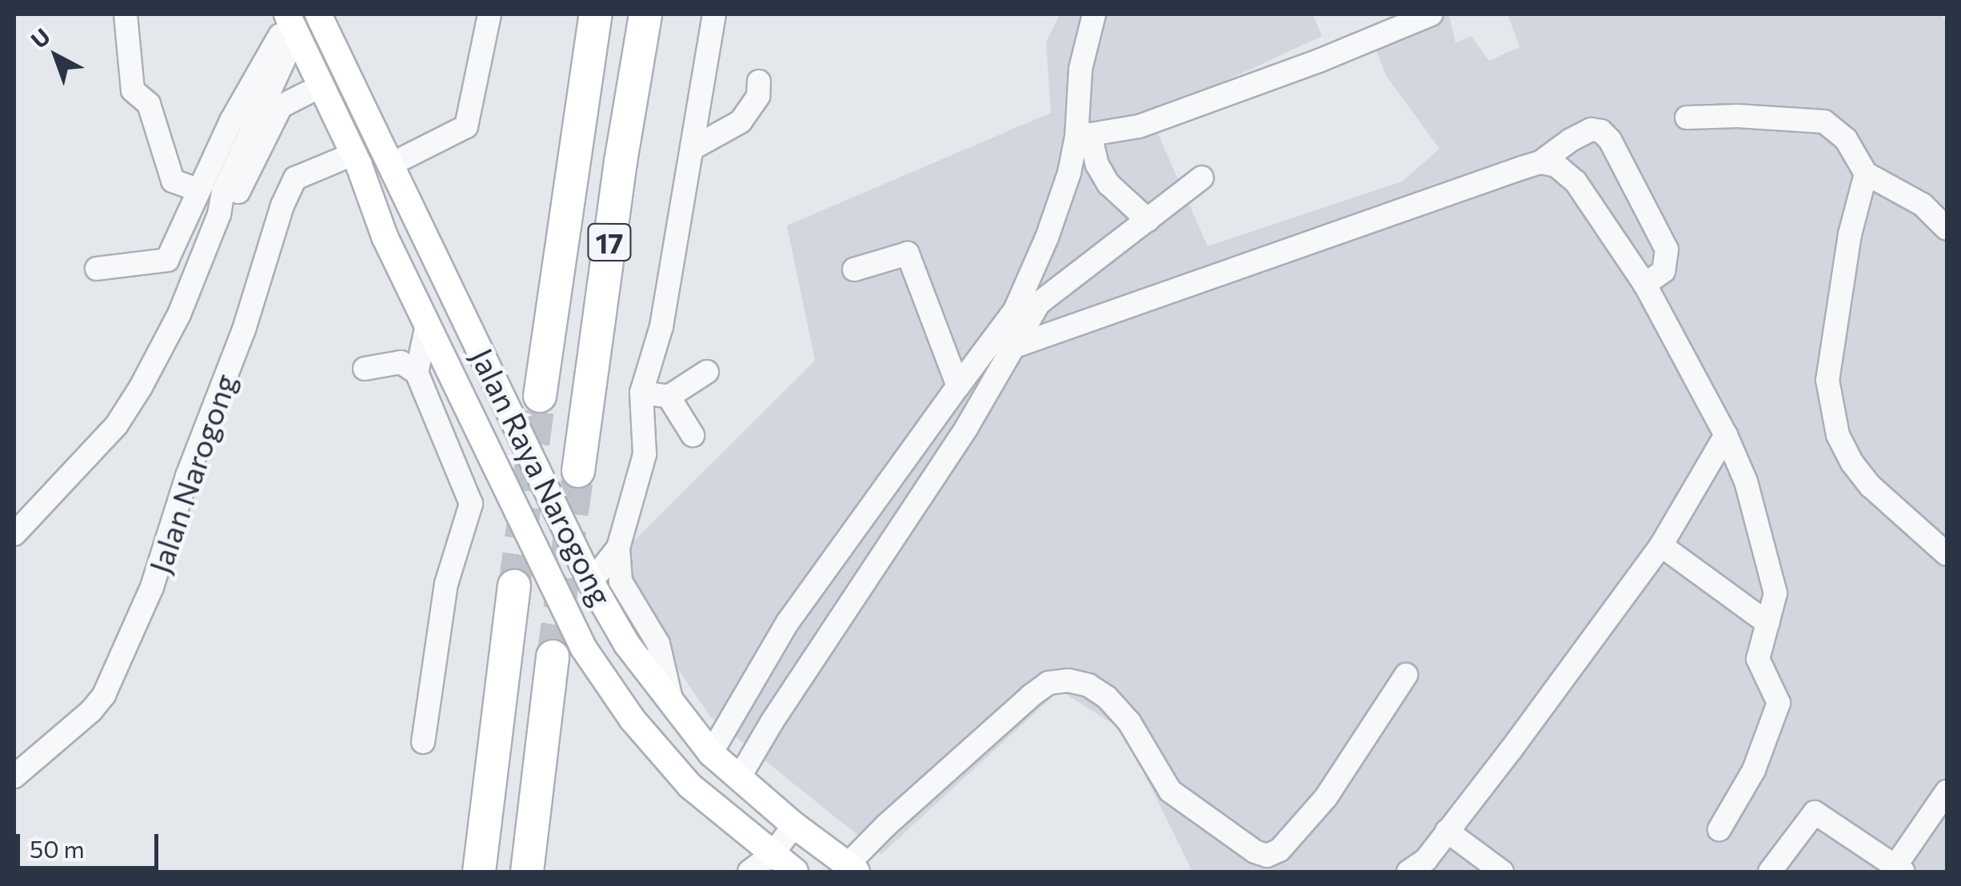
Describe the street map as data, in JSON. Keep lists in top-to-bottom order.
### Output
{
  "streets": {
    "highway": ["17"],
    "main road": ["Jalan Raya Narogong"],
    "street": ["Jalan Narogong"]
  },
  "scale_bar": "50 m",
  "north": "top left"
}
